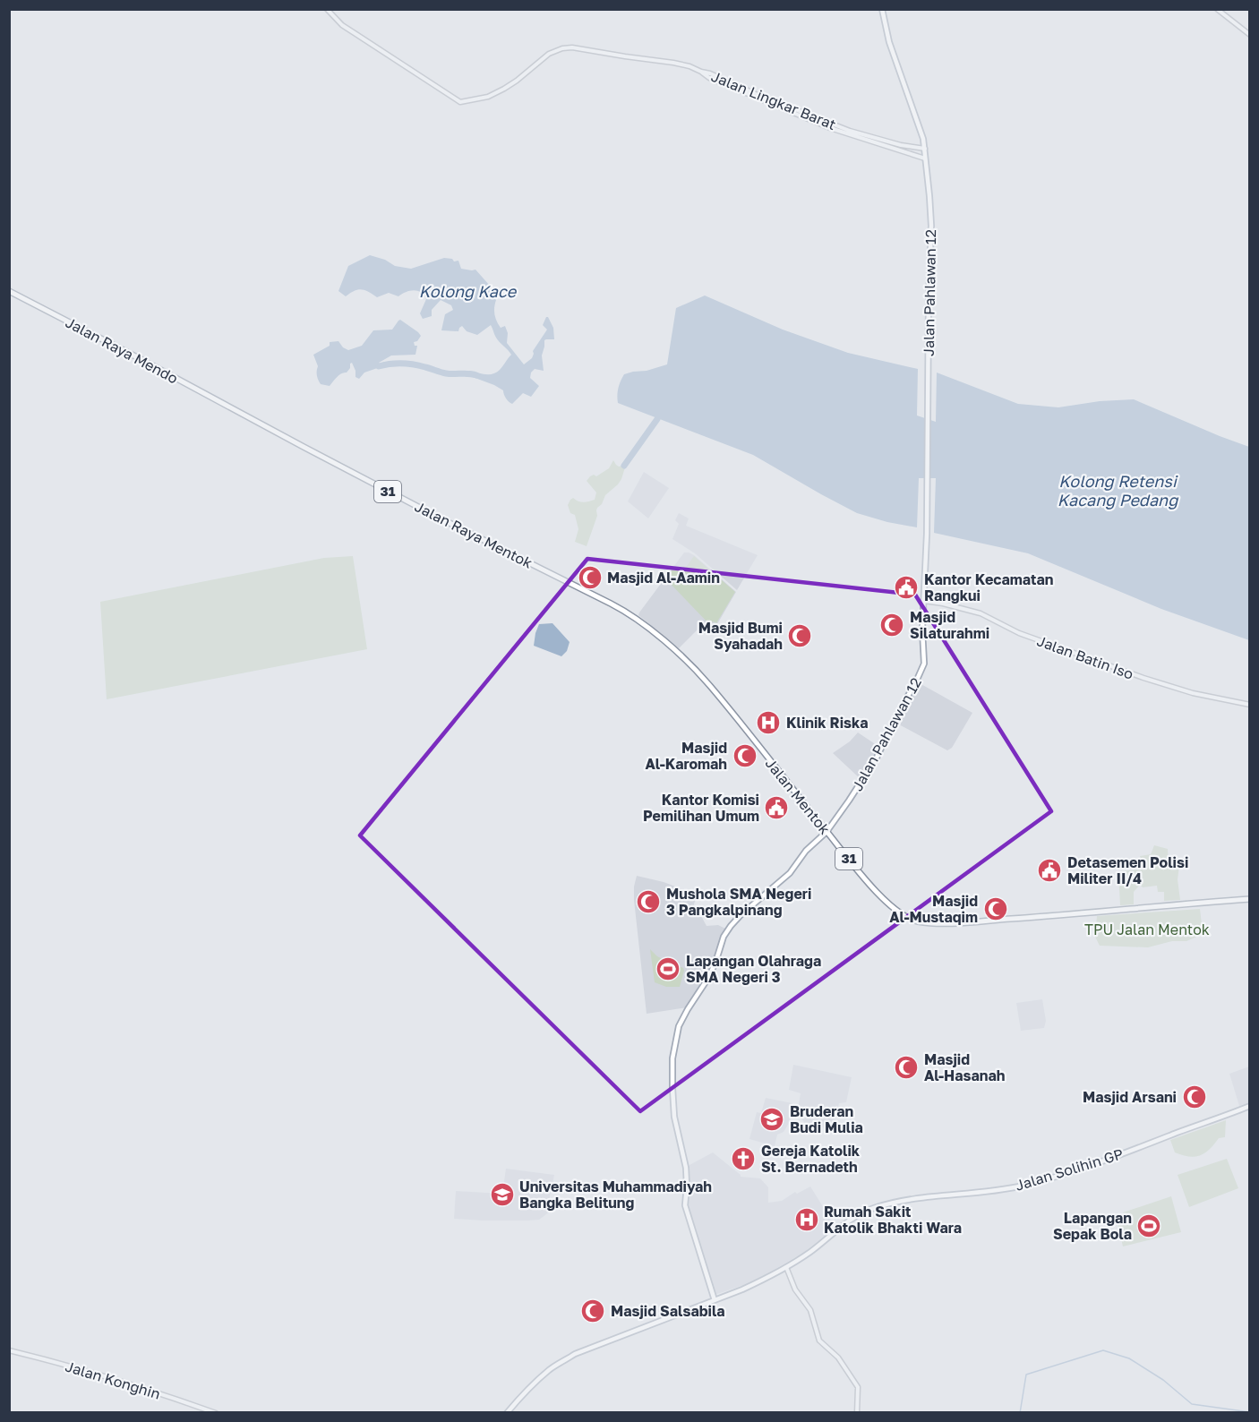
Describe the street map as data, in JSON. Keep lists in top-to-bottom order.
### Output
{
  "streets": {
    "highway": [
      "Jalan Raya Mendo",
      "31",
      "Jalan Raya Mentok",
      "Jalan Mentok"
    ],
    "main road": ["Jalan Pahlawan 12", "Jalan Solihin GP"],
    "street": ["Jalan Lingkar Barat", "Jalan Batin Iso", "Jalan Konghin"]
  },
  "crossings": [
    ["Jalan Lingkar Barat", "Jalan Pahlawan 12"],
    ["Jalan Pahlawan 12", "Jalan Batin Iso"],
    ["Jalan Pahlawan 12", "Jalan Mentok"],
    ["Jalan Pahlawan 12", "Jalan Solihin GP"],
    ["Jalan Raya Mendo", "Jalan Raya Mentok"],
    ["Jalan Raya Mentok", "Jalan Mentok"]
  ],
  "water": ["Kolong Kace", "Kolong Retensi Kacang Pedang"],
  "parks": ["TPU Jalan Mentok"],
  "places": {
    "mosque": [
      "Masjid Al-Aamin",
      "Masjid Silaturahmi",
      "Masjid Bumi Syahadah",
      "Masjid Al-Karomah",
      "Mushola SMA Negeri 3 Pangkalpinang",
      "Masjid Al-Mustaqim",
      "Masjid Al-Hasanah",
      "Masjid Arsani",
      "Masjid Salsabila"
    ],
    "public building": ["Kantor Kecamatan Rangkui", "Kantor Komisi Pemilihan Umum", "Detasemen Polisi Militer II/4"],
    "hospital": ["Klinik Riska", "Rumah Sakit Katolik Bhakti Wara"],
    "sports": ["Lapangan Olahraga SMA Negeri 3", "Lapangan Sepak Bola"],
    "school or university": ["Bruderan Budi Mulia", "Universitas Muhammadiyah Bangka Belitung"],
    "church": ["Gereja Katolik St. Bernadeth"]
  }
}
